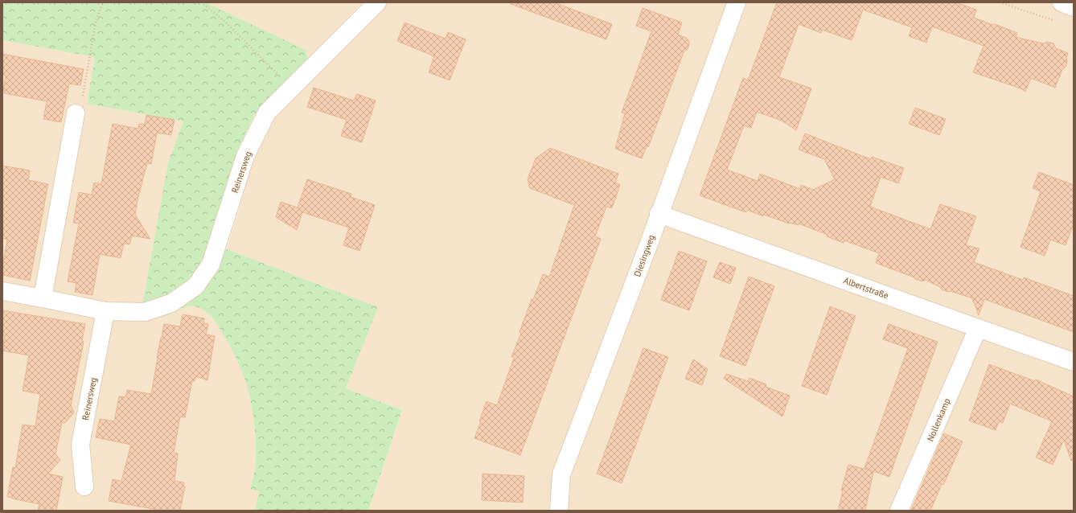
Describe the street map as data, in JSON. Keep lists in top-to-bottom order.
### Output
{
  "streets": {
    "street": [
      "Reinersweg",
      "Diesingweg",
      "Albertstraße",
      "Nollenkamp"
    ]
  },
  "crossings": [
    ["Diesingweg", "Albertstraße"],
    ["Albertstraße", "Nollenkamp"]
  ]
}
